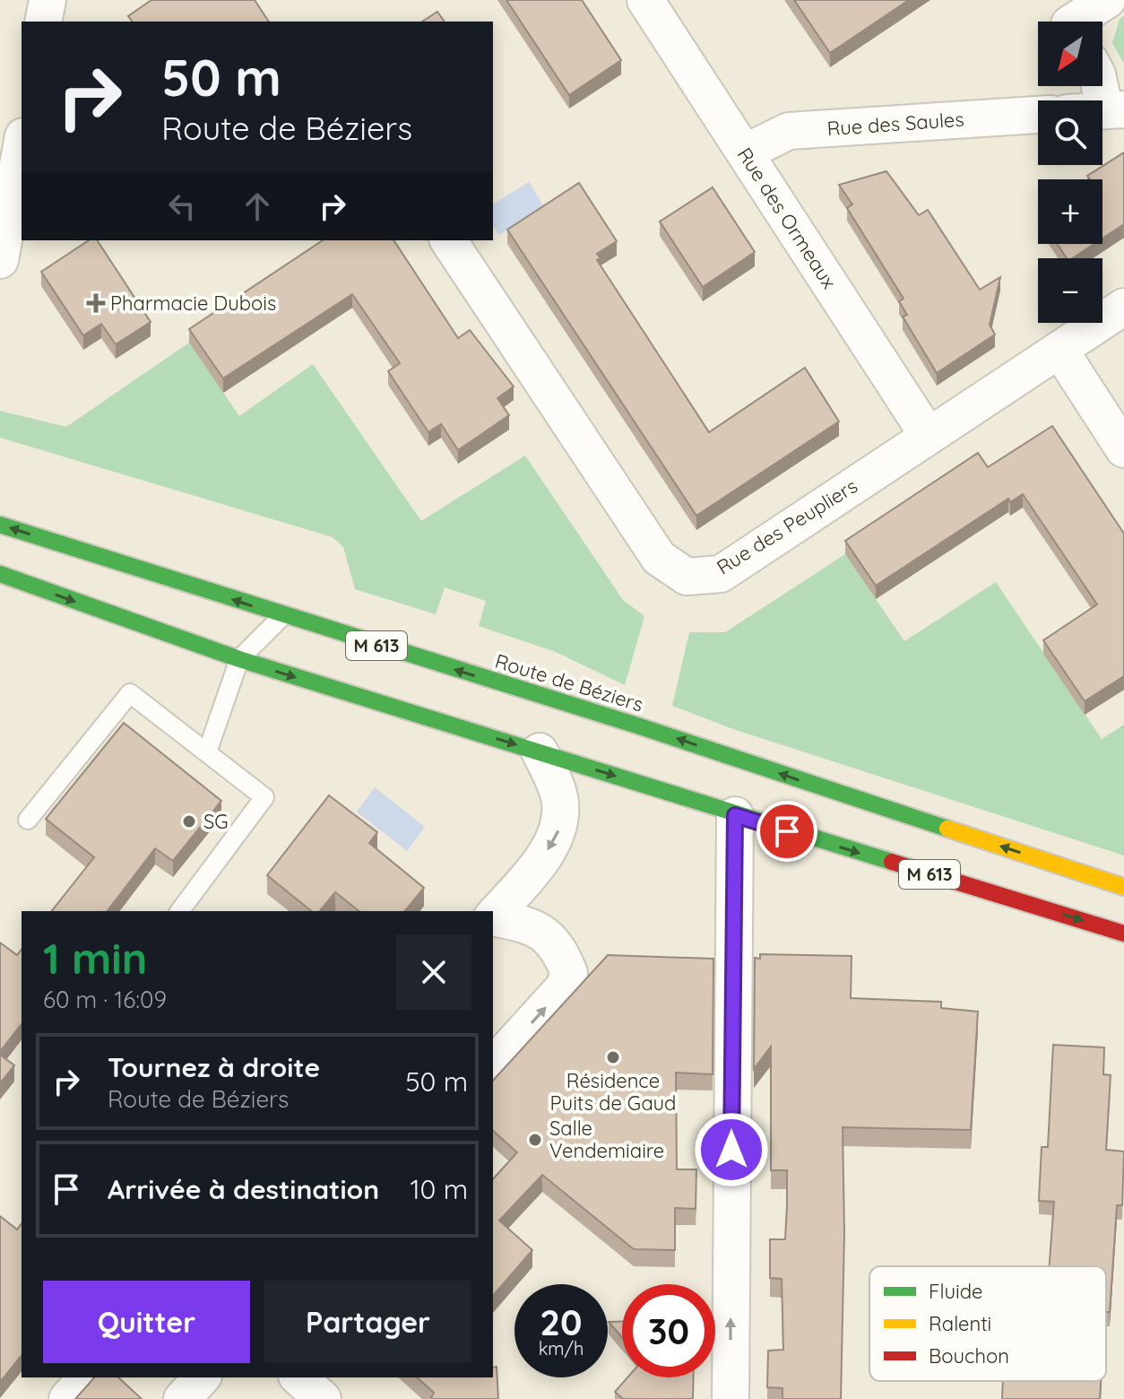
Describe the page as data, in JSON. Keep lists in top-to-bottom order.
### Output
{
  "streets": {
    "main road": ["M 613", "Route de Béziers"],
    "street": ["Rue des Saules", "Rue des Ormeaux", "Rue des Peupliers"]
  },
  "crossings": [
    ["Rue des Saules", "Rue des Ormeaux"],
    ["Rue des Ormeaux", "Rue des Peupliers"]
  ],
  "places": {
    "health": ["Pharmacie Dubois"],
    "other": ["SG", "Résidence Puits de Gaud", "Salle Vendemiaire"]
  },
  "legend": ["Fluide", "Ralenti", "Bouchon"],
  "north": "bottom left",
  "page": {
    "map_buttons": ["+", "−"],
    "turn": ["50 m", "Route de Béziers"],
    "heading": ["1 min", "60 m · 16:09"],
    "list": [
      {
        "name": "Tournez à droite",
        "note": "Route de Béziers",
        "value": "50 m"
      },
      {
        "name": "Arrivée à destination",
        "value": "10 m"
      }
    ],
    "buttons": ["Quitter", "Partager"],
    "speed": "20 km/h",
    "limit": "30"
  }
}
